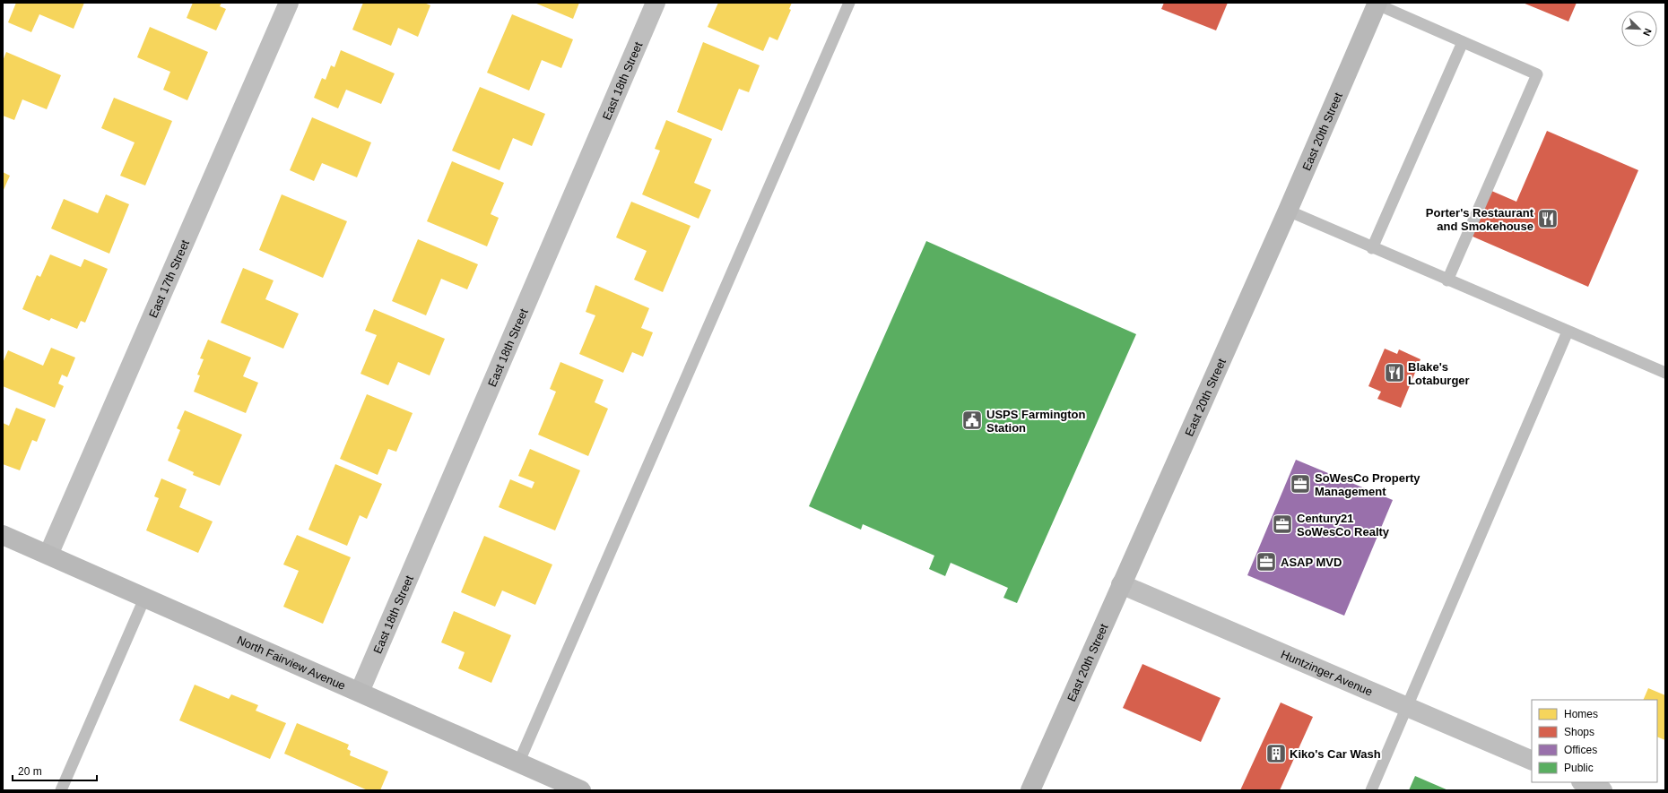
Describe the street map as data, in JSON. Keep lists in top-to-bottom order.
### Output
{
  "streets": {
    "main road": ["East 20th Street", "North Fairview Avenue"],
    "street": ["East 18th Street", "East 17th Street", "Huntzinger Avenue"]
  },
  "crossings": [
    ["East 18th Street", "North Fairview Avenue"],
    ["East 20th Street", "Huntzinger Avenue"],
    ["East 17th Street", "North Fairview Avenue"]
  ],
  "places": {
    "restaurant": ["Porter's Restaurant and Smokehouse", "Blake's Lotaburger"],
    "public building": ["USPS Farmington Station"],
    "office": ["SoWesCo Property Management", "Century21 SoWesCo Realty", "ASAP MVD"],
    "building": ["Kiko's Car Wash"]
  },
  "legend": [
    "Homes",
    "Shops",
    "Offices",
    "Public"
  ],
  "scale_bar": "20 m",
  "north": "bottom right"
}
